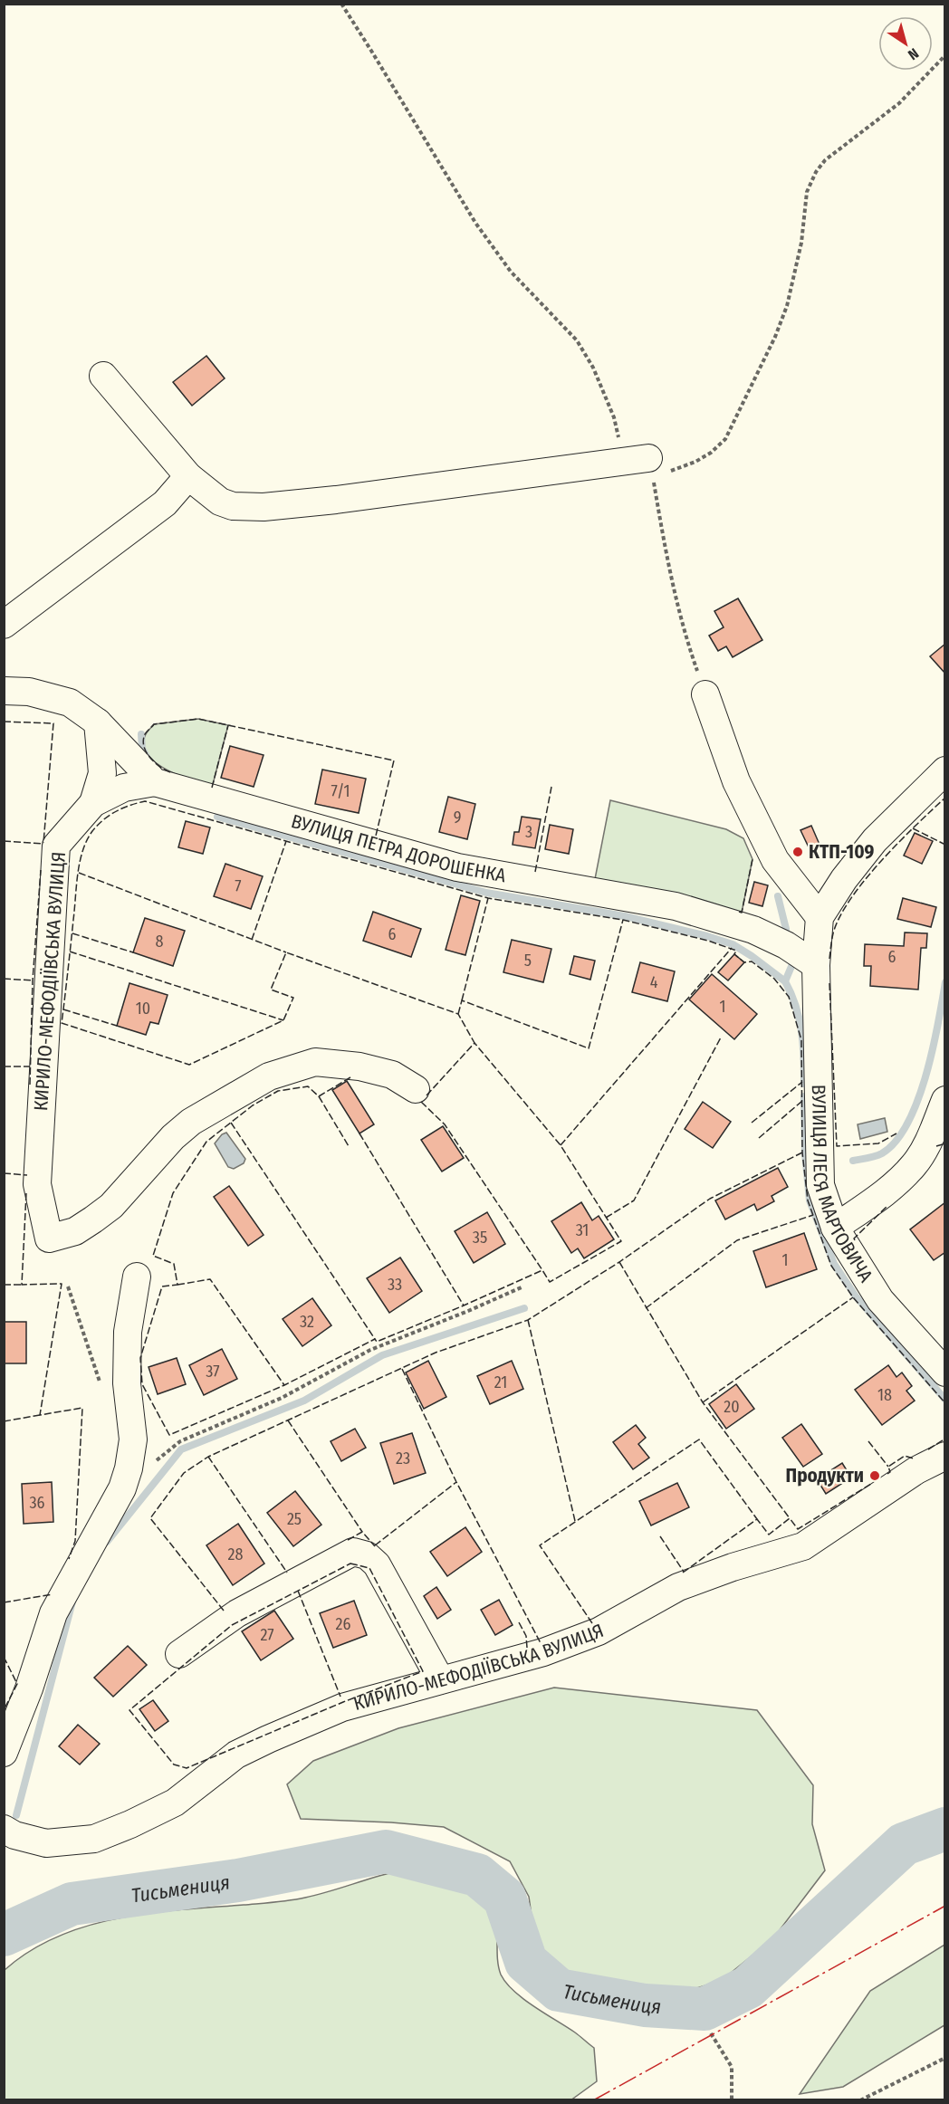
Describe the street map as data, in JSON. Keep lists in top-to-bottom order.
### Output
{
  "streets": {
    "street": ["ВУЛИЦЯ ПЕТРА ДОРОШЕНКА", "КИРИЛО-МЕФОДІЇВСЬКА ВУЛИЦЯ", "ВУЛИЦЯ ЛЕСЯ МАРТОВИЧА"]
  },
  "crossings": [
    ["ВУЛИЦЯ ПЕТРА ДОРОШЕНКА", "КИРИЛО-МЕФОДІЇВСЬКА ВУЛИЦЯ"],
    ["ВУЛИЦЯ ПЕТРА ДОРОШЕНКА", "ВУЛИЦЯ ЛЕСЯ МАРТОВИЧА"]
  ],
  "water": ["Тисьмениця"],
  "places": ["КТП-109", "Продукти"],
  "house_numbers": [
    "7/1",
    "9",
    "3",
    "7",
    "6",
    "8",
    "6",
    "5",
    "4",
    "1",
    "10",
    "31",
    "35",
    "1",
    "33",
    "32",
    "37",
    "21",
    "18",
    "20",
    "23",
    "36",
    "25",
    "28",
    "26",
    "27"
  ],
  "north": "bottom right"
}
